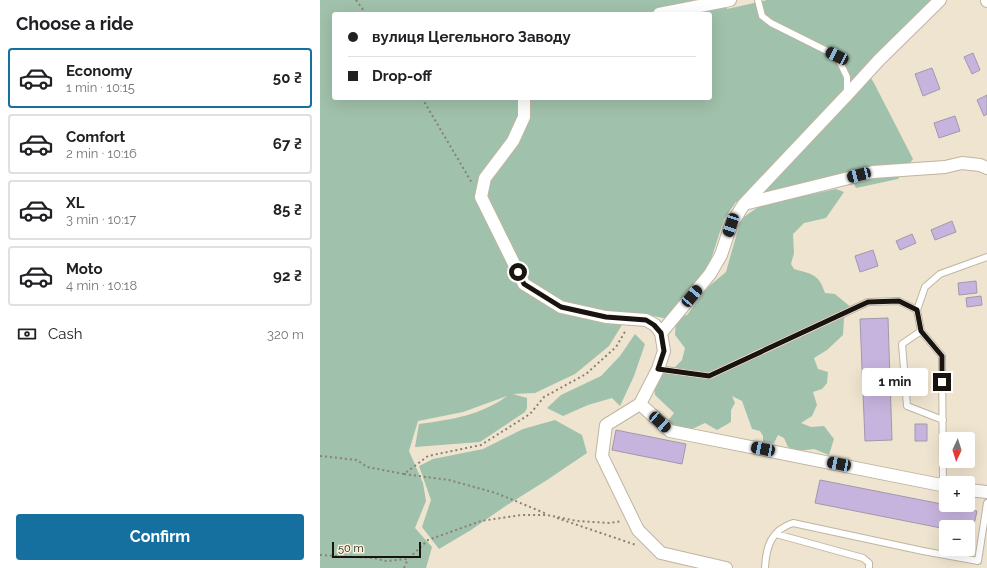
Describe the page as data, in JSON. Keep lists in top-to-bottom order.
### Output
{
  "scale_bar": "50 m",
  "north": "bottom",
  "page": {
    "heading": "Choose a ride",
    "banner": ["вулиця Цегельного Заводу", "Drop-off"],
    "list": [
      {
        "name": "Economy",
        "note": "1 min · 10:15",
        "value": "50 ₴"
      },
      {
        "name": "Comfort",
        "note": "2 min · 10:16",
        "value": "67 ₴"
      },
      {
        "name": "XL",
        "note": "3 min · 10:17",
        "value": "85 ₴"
      },
      {
        "name": "Moto",
        "note": "4 min · 10:18",
        "value": "92 ₴"
      }
    ],
    "pay": ["Cash", "320 m"],
    "bubble": "1 min",
    "map_buttons": ["+", "−"],
    "buttons": "Confirm",
    "scale": "50 m"
  }
}
